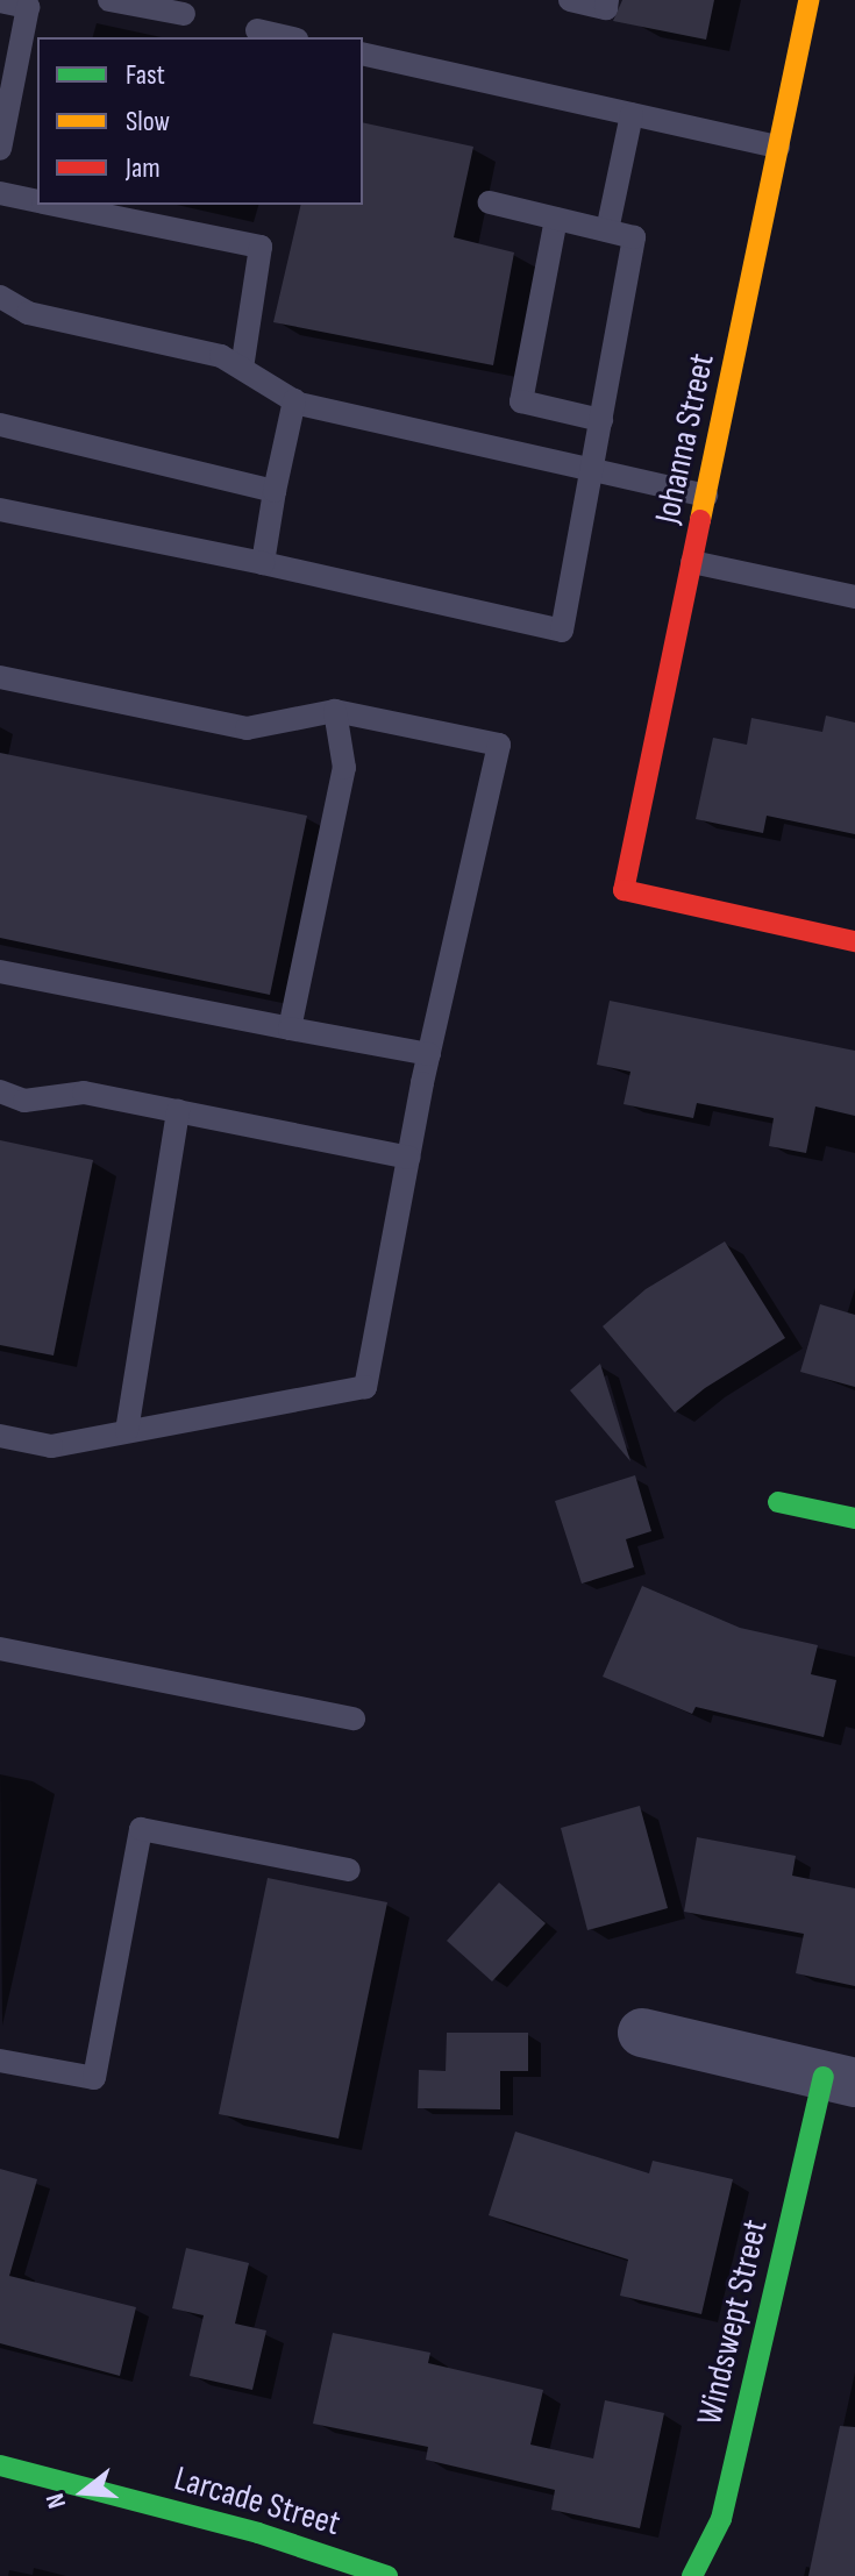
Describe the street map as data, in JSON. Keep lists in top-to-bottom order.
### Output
{
  "streets": {
    "street": ["Johanna Street", "Windswept Street", "Larcade Street"]
  },
  "legend": ["Fast", "Slow", "Jam"],
  "north": "left"
}
